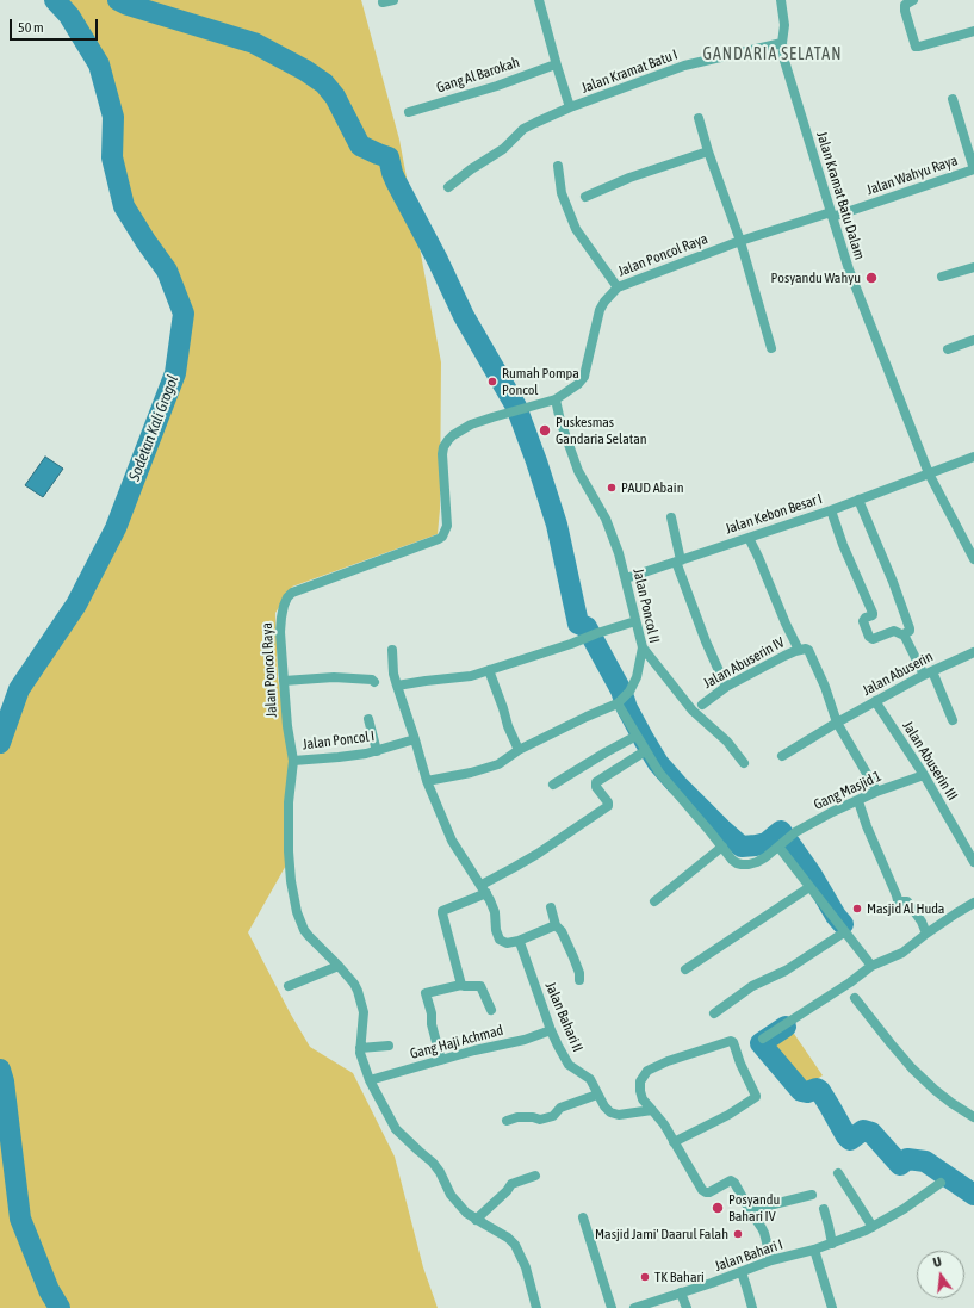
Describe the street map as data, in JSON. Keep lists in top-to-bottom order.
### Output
{
  "streets": {
    "street": [
      "Jalan Kramat Batu I",
      "Gang Al Barokah",
      "Jalan Wahyu Raya",
      "Jalan Kramat Batu Dalam",
      "Jalan Poncol Raya",
      "Jalan Kebon Besar I",
      "Jalan Poncol II",
      "Jalan Abuserin IV",
      "Jalan Abuserin",
      "Jalan Poncol I",
      "Jalan Abuserin III",
      "Gang Masjid 1",
      "Jalan Bahari II",
      "Gang Haji Achmad",
      "Jalan Bahari I"
    ]
  },
  "crossings": [
    ["Jalan Kramat Batu I", "Jalan Kramat Batu Dalam"],
    ["Jalan Wahyu Raya", "Jalan Kramat Batu Dalam"],
    ["Jalan Wahyu Raya", "Jalan Poncol Raya"],
    ["Jalan Kramat Batu Dalam", "Jalan Poncol Raya"],
    ["Jalan Kramat Batu Dalam", "Jalan Kebon Besar I"],
    ["Jalan Poncol Raya", "Jalan Poncol II"],
    ["Jalan Poncol Raya", "Jalan Poncol I"],
    ["Jalan Poncol Raya", "Gang Haji Achmad"],
    ["Jalan Kebon Besar I", "Jalan Poncol II"],
    ["Jalan Poncol II", "Gang Masjid 1"],
    ["Jalan Abuserin IV", "Jalan Abuserin"],
    ["Jalan Abuserin", "Jalan Abuserin III"],
    ["Jalan Abuserin III", "Gang Masjid 1"],
    ["Jalan Bahari II", "Gang Haji Achmad"]
  ],
  "districts": ["GANDARIA SELATAN"],
  "water": ["Sodetan Kali Grogol"],
  "places": [
    "Posyandu Wahyu",
    "Rumah Pompa Poncol",
    "Puskesmas Gandaria Selatan",
    "PAUD Abain",
    "Masjid Al Huda",
    "Posyandu Bahari IV",
    "Masjid Jami' Daarul Falah",
    "TK Bahari"
  ],
  "scale_bar": "50 m",
  "north": "top"
}
